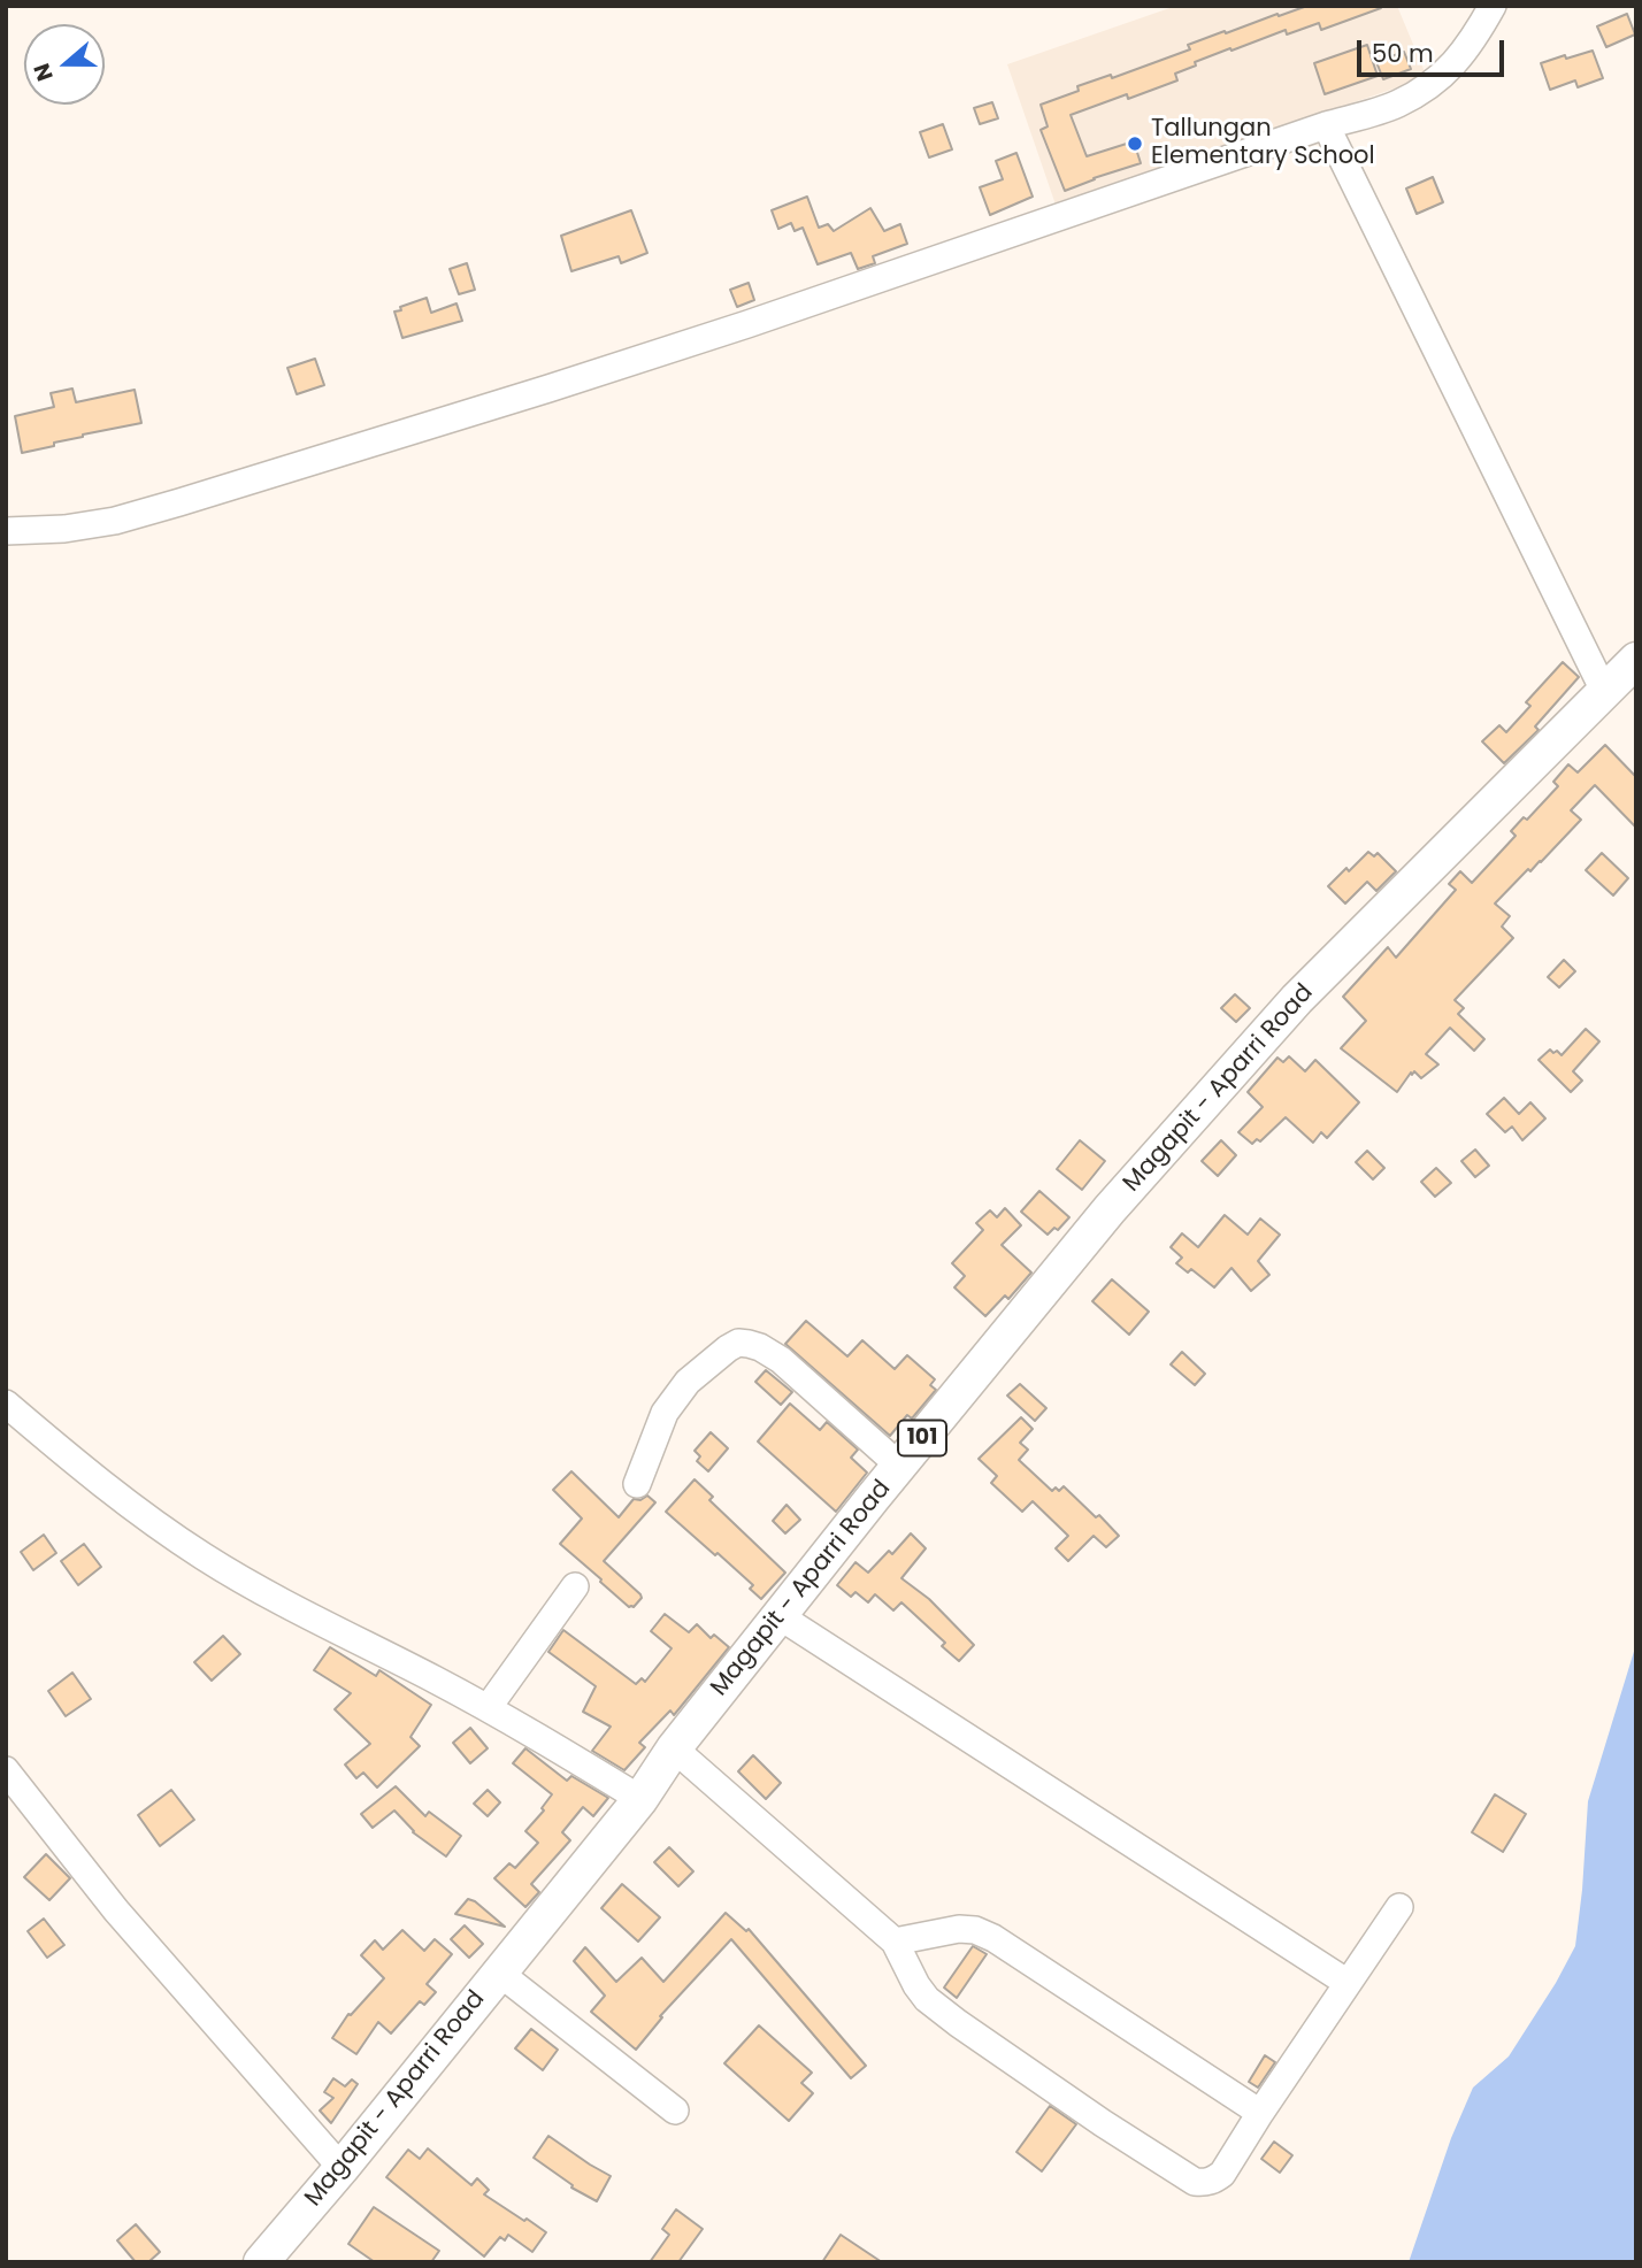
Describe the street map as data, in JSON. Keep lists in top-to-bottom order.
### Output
{
  "streets": {
    "main road": ["Magapit - Aparri Road", "101"]
  },
  "places": ["Tallungan Elementary School"],
  "scale_bar": "50 m",
  "north": "left"
}
